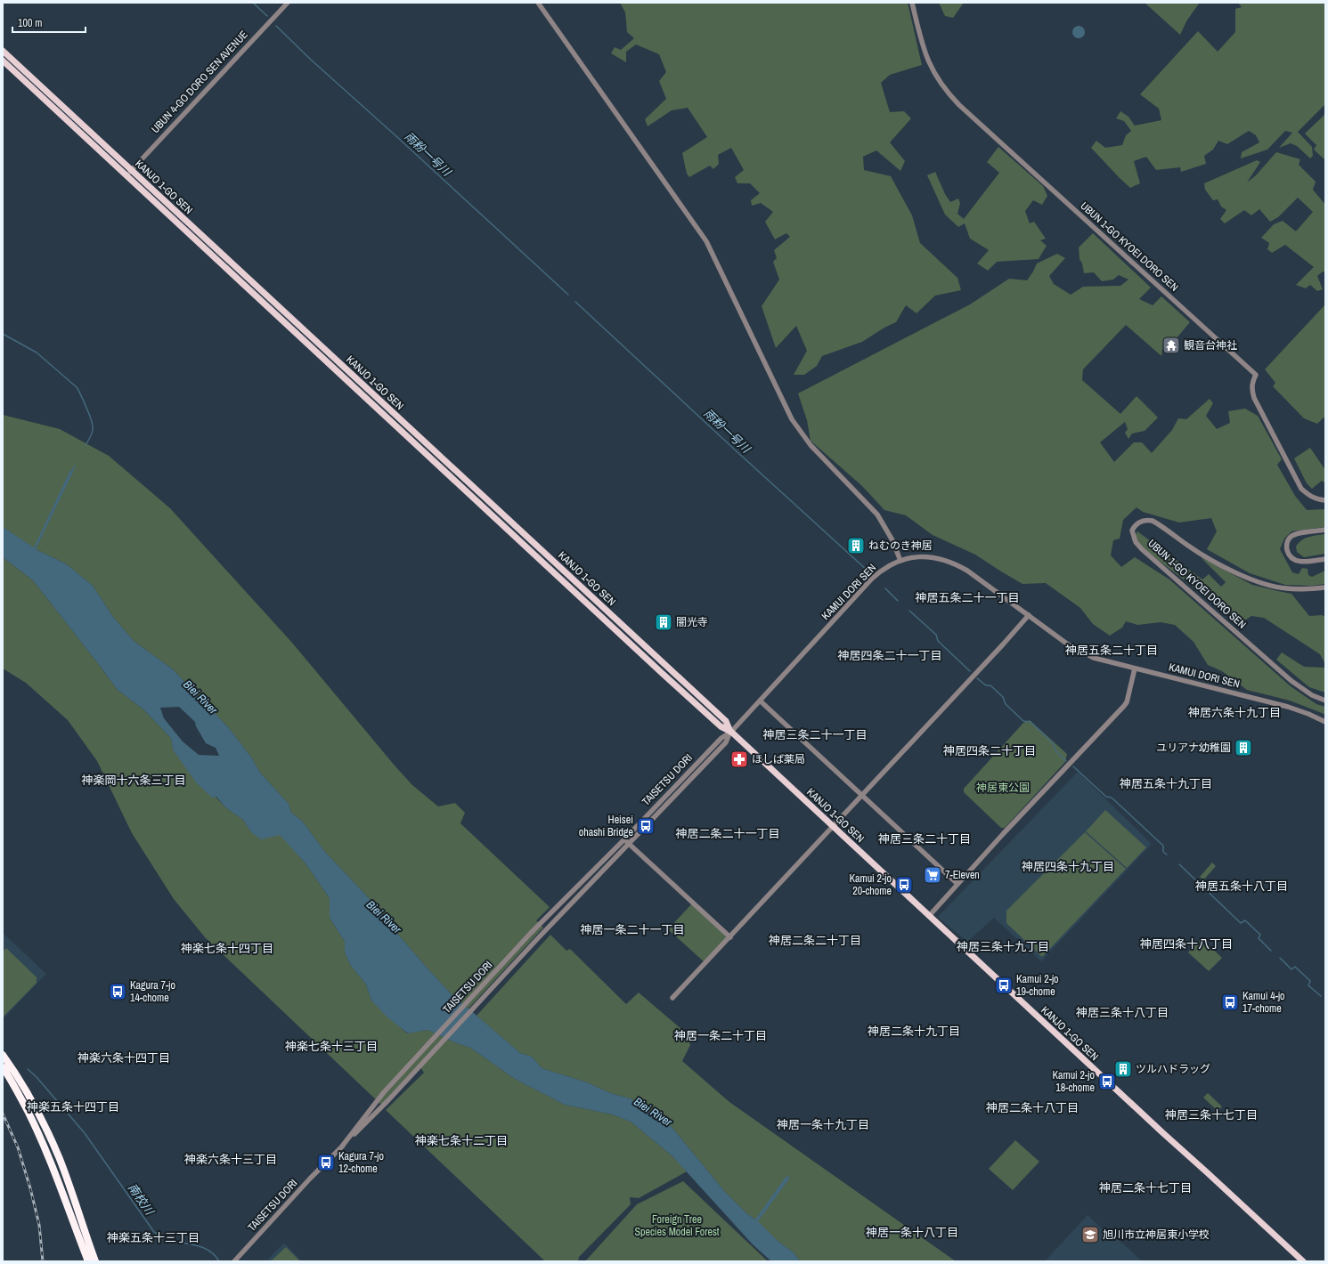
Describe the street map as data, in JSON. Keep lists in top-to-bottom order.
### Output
{
  "streets": {
    "main road": ["KANJO 1-GO SEN"],
    "street": [
      "UBUN 4-GO DORO SEN AVENUE",
      "UBUN 1-GO KYOEI DORO SEN",
      "KAMUI DORI SEN",
      "TAISETSU DORI"
    ]
  },
  "crossings": [
    ["UBUN 4-GO DORO SEN AVENUE", "KANJO 1-GO SEN"],
    ["KANJO 1-GO SEN", "KAMUI DORI SEN"],
    ["KANJO 1-GO SEN", "TAISETSU DORI"],
    ["KAMUI DORI SEN", "TAISETSU DORI"]
  ],
  "districts": [
    "神居五条二十一丁目",
    "神居五条二十丁目",
    "神居四条二十一丁目",
    "神居六条十九丁目",
    "神居三条二十一丁目",
    "神居四条二十丁目",
    "神楽岡十六条三丁目",
    "神居五条十九丁目",
    "神居二条二十一丁目",
    "神居三条二十丁目",
    "神居四条十九丁目",
    "神居五条十八丁目",
    "神居一条二十一丁目",
    "神居二条二十丁目",
    "神居四条十八丁目",
    "神居三条十九丁目",
    "神楽七条十四丁目",
    "神居三条十八丁目",
    "神居二条十九丁目",
    "神居一条二十丁目",
    "神楽七条十三丁目",
    "神楽六条十四丁目",
    "神楽五条十四丁目",
    "神居二条十八丁目",
    "神居三条十七丁目",
    "神居一条十九丁目",
    "神楽七条十二丁目",
    "神楽六条十三丁目",
    "神居二条十七丁目",
    "神居一条十八丁目",
    "神楽五条十三丁目"
  ],
  "water": ["雨粉一号川", "Biei River", "南校川"],
  "parks": ["神居東公園", "Foreign Tree Species Model Forest"],
  "places": {
    "temple": ["観音台神社"],
    "building": [
      "ねむのき神居",
      "闇光寺",
      "ユリアナ幼稚園",
      "ツルハドラッグ"
    ],
    "pharmacy": ["ほしば薬局"],
    "bus stop": [
      "Heisei ohashi Bridge",
      "Kamui 2-jo 20-chome",
      "Kamui 2-jo 19-chome",
      "Kagura 7-jo 14-chome",
      "Kamui 4-jo 17-chome",
      "Kamui 2-jo 18-chome",
      "Kagura 7-jo 12-chome"
    ],
    "supermarket": ["7-Eleven"],
    "school or university": ["旭川市立神居東小学校"]
  },
  "scale_bar": "100 m"
}
